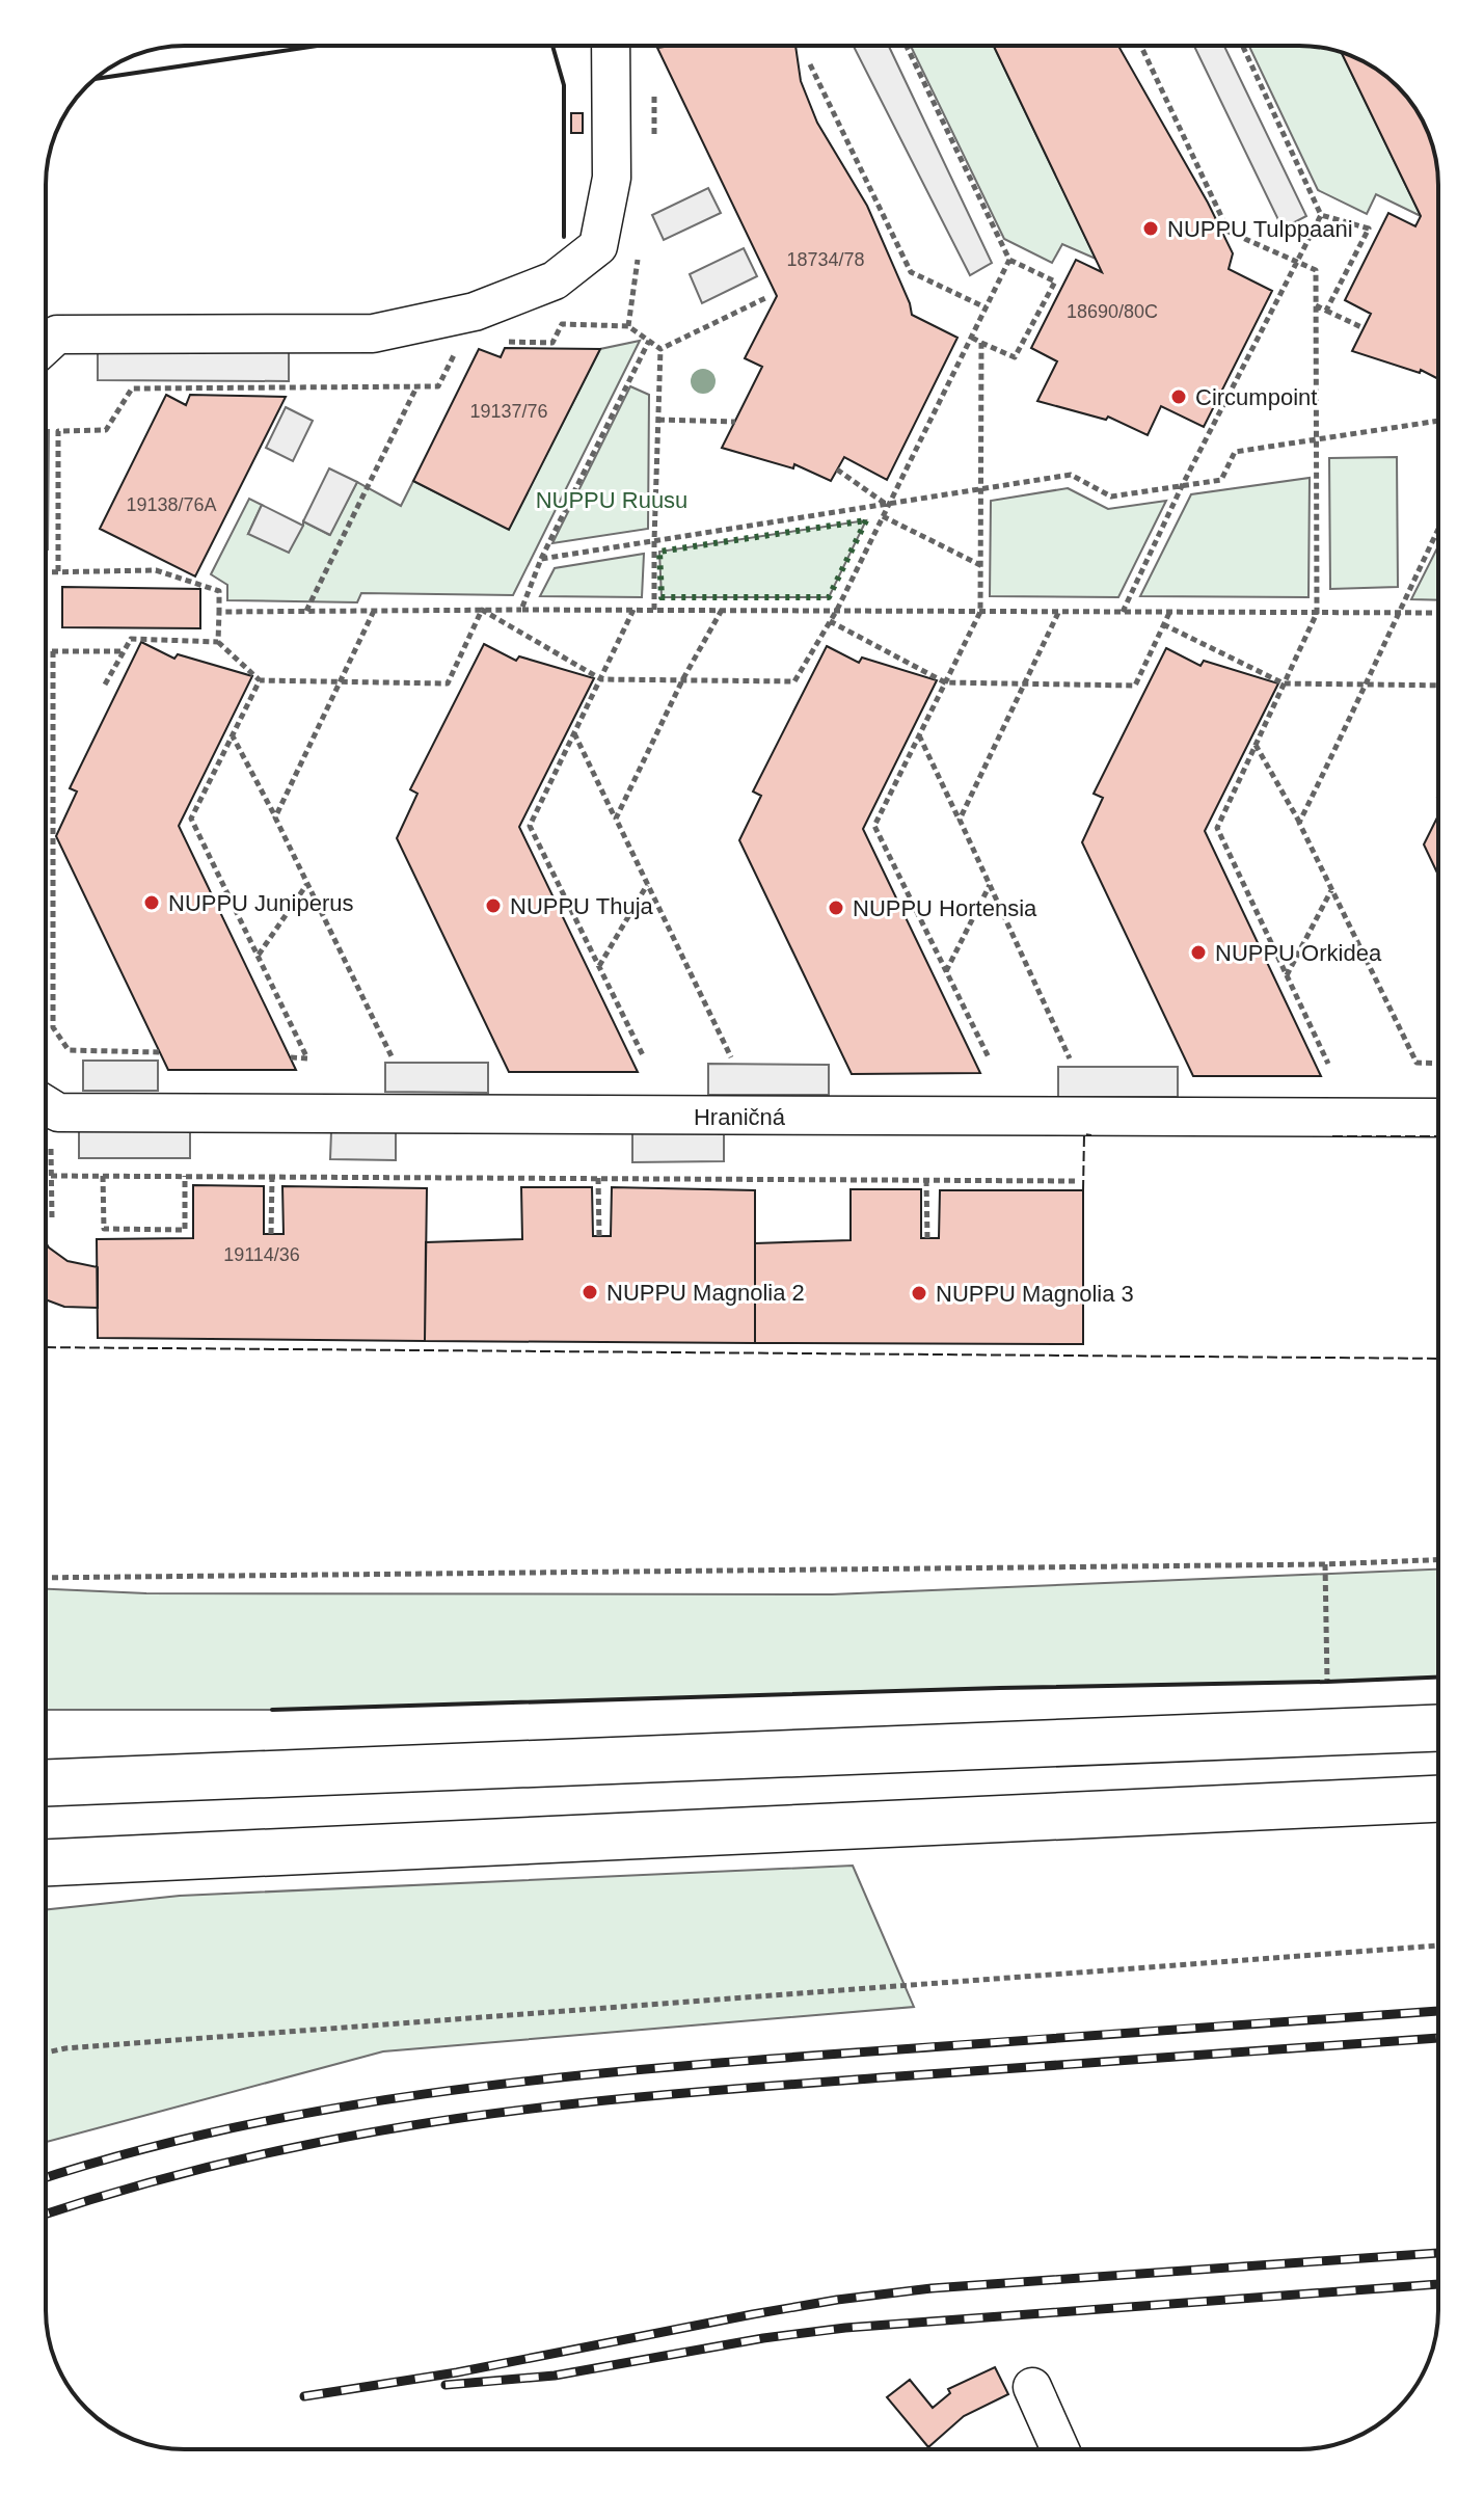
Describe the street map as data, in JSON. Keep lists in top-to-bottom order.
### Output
{
  "streets": {
    "street": ["Hraničná"]
  },
  "parks": ["NUPPU Ruusu"],
  "places": [
    "NUPPU Tulppaani",
    "Circumpoint",
    "NUPPU Juniperus",
    "NUPPU Thuja",
    "NUPPU Hortensia",
    "NUPPU Orkidea",
    "NUPPU Magnolia 2",
    "NUPPU Magnolia 3"
  ],
  "house_numbers": [
    "18734/78",
    "18690/80C",
    "19137/76",
    "19138/76A",
    "19114/36"
  ]
}
